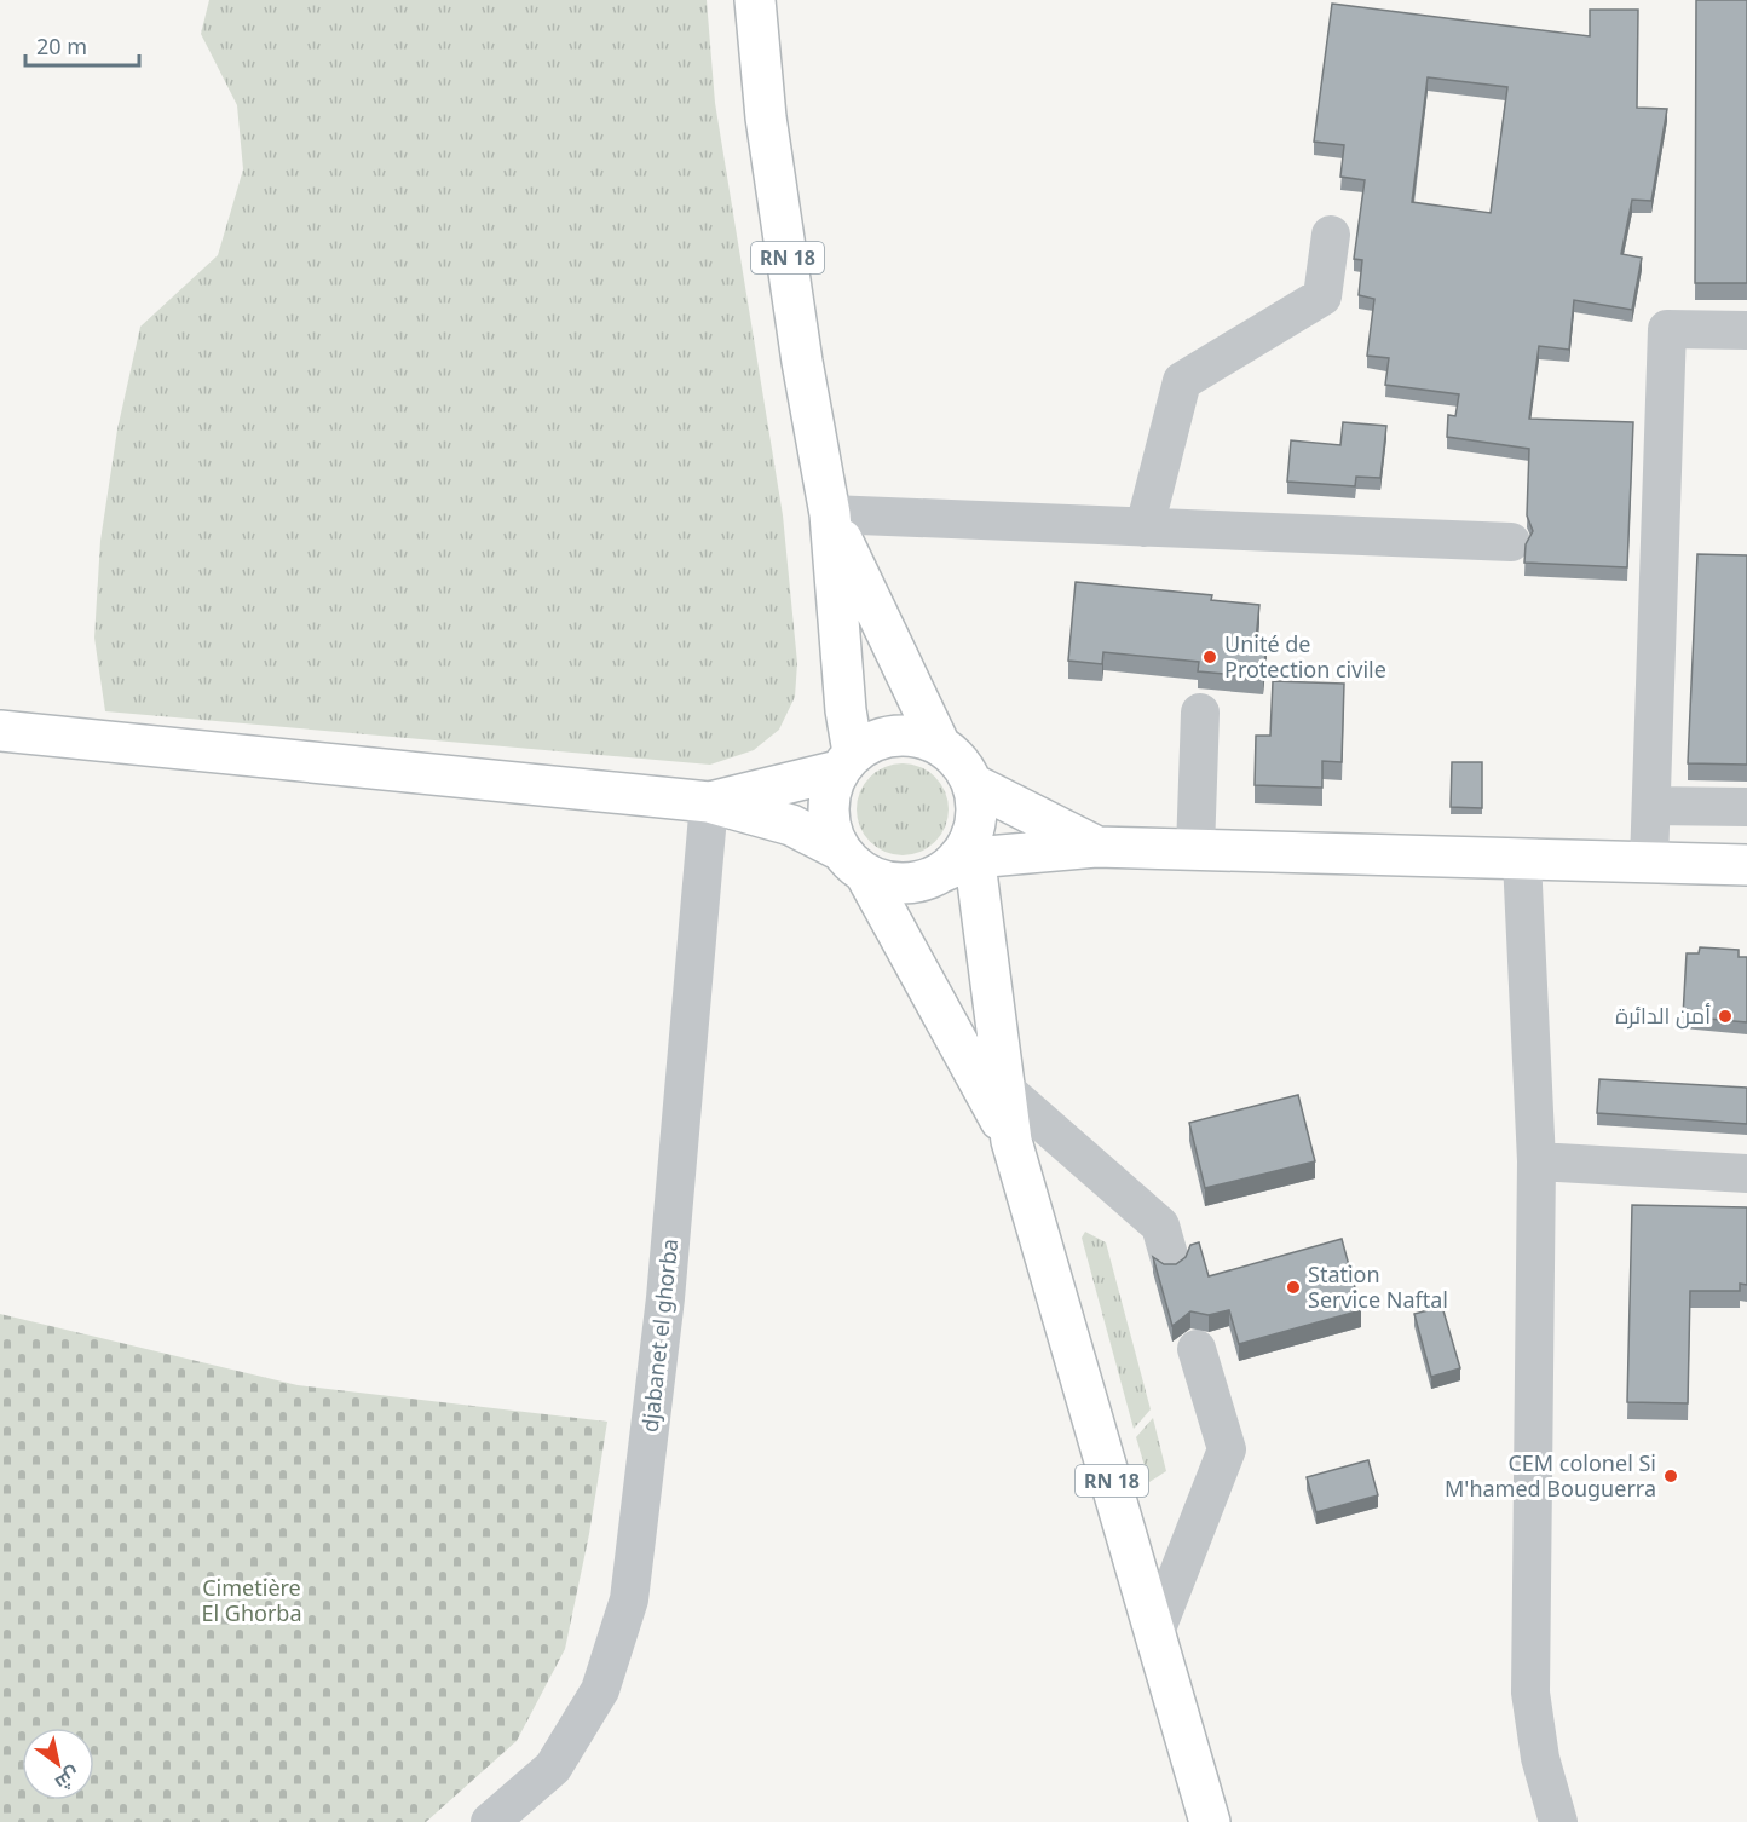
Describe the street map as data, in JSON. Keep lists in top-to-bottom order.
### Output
{
  "streets": {
    "main road": ["RN 18"],
    "street": ["djabanet el ghorba"]
  },
  "parks": ["Cimetière El Ghorba"],
  "places": [
    "Unité de Protection civile",
    "أمن الدائرة",
    "Station Service Naftal",
    "CEM colonel Si M'hamed Bouguerra"
  ],
  "scale_bar": "20 m",
  "north": "bottom right"
}
